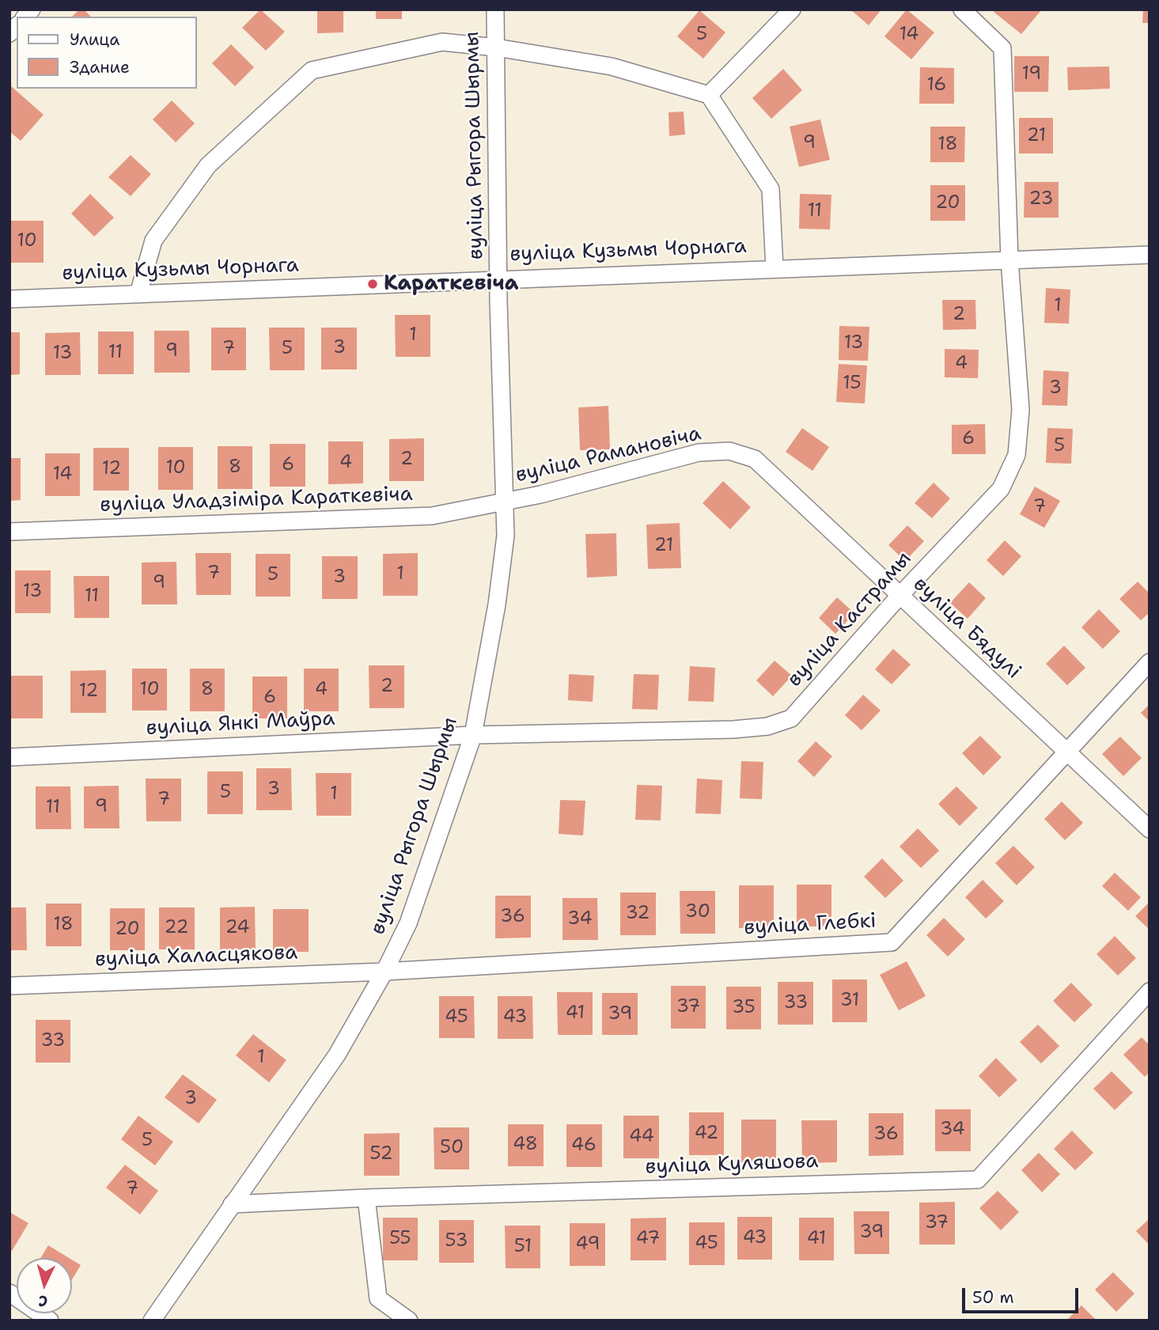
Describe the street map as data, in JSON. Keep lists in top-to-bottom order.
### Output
{
  "streets": {
    "street": [
      "вуліца Рыгора Шырмы",
      "вуліца Кузьмы Чорнага",
      "вуліца Рамановіча",
      "вуліца Уладзіміра Караткевіча",
      "вуліца Кастрамы",
      "вуліца Бядулі",
      "вуліца Янкі Маўра",
      "вуліца Глебкі",
      "вуліца Халасцякова",
      "вуліца Куляшова"
    ]
  },
  "crossings": [
    ["вуліца Рыгора Шырмы", "вуліца Кузьмы Чорнага"],
    ["вуліца Рыгора Шырмы", "вуліца Рамановіча"],
    ["вуліца Рыгора Шырмы", "вуліца Уладзіміра Караткевіча"],
    ["вуліца Рыгора Шырмы", "вуліца Кастрамы"],
    ["вуліца Рыгора Шырмы", "вуліца Янкі Маўра"],
    ["вуліца Рыгора Шырмы", "вуліца Глебкі"],
    ["вуліца Рыгора Шырмы", "вуліца Халасцякова"],
    ["вуліца Рыгора Шырмы", "вуліца Куляшова"],
    ["вуліца Кузьмы Чорнага", "вуліца Кастрамы"],
    ["вуліца Рамановіча", "вуліца Уладзіміра Караткевіча"],
    ["вуліца Рамановіча", "вуліца Бядулі"],
    ["вуліца Кастрамы", "вуліца Бядулі"],
    ["вуліца Кастрамы", "вуліца Янкі Маўра"],
    ["вуліца Бядулі", "вуліца Глебкі"],
    ["вуліца Глебкі", "вуліца Халасцякова"]
  ],
  "places": ["Караткевіча"],
  "house_numbers": [
    "5",
    "14",
    "19",
    "16",
    "21",
    "9",
    "18",
    "23",
    "20",
    "11",
    "10",
    "1",
    "2",
    "1",
    "13",
    "3",
    "7",
    "5",
    "9",
    "11",
    "13",
    "4",
    "15",
    "3",
    "6",
    "5",
    "2",
    "4",
    "6",
    "8",
    "10",
    "12",
    "14",
    "7",
    "21",
    "7",
    "1",
    "5",
    "3",
    "9",
    "13",
    "11",
    "2",
    "10",
    "8",
    "4",
    "12",
    "6",
    "3",
    "5",
    "1",
    "7",
    "9",
    "11",
    "30",
    "32",
    "36",
    "34",
    "18",
    "22",
    "24",
    "20",
    "31",
    "33",
    "37",
    "35",
    "41",
    "39",
    "45",
    "43",
    "33",
    "1",
    "3",
    "34",
    "42",
    "36",
    "44",
    "5",
    "48",
    "46",
    "50",
    "52",
    "7",
    "37",
    "39",
    "43",
    "55",
    "47",
    "41",
    "53",
    "45",
    "49",
    "51"
  ],
  "legend": ["Улица", "Здание"],
  "scale_bar": "50 m",
  "north": "bottom"
}
